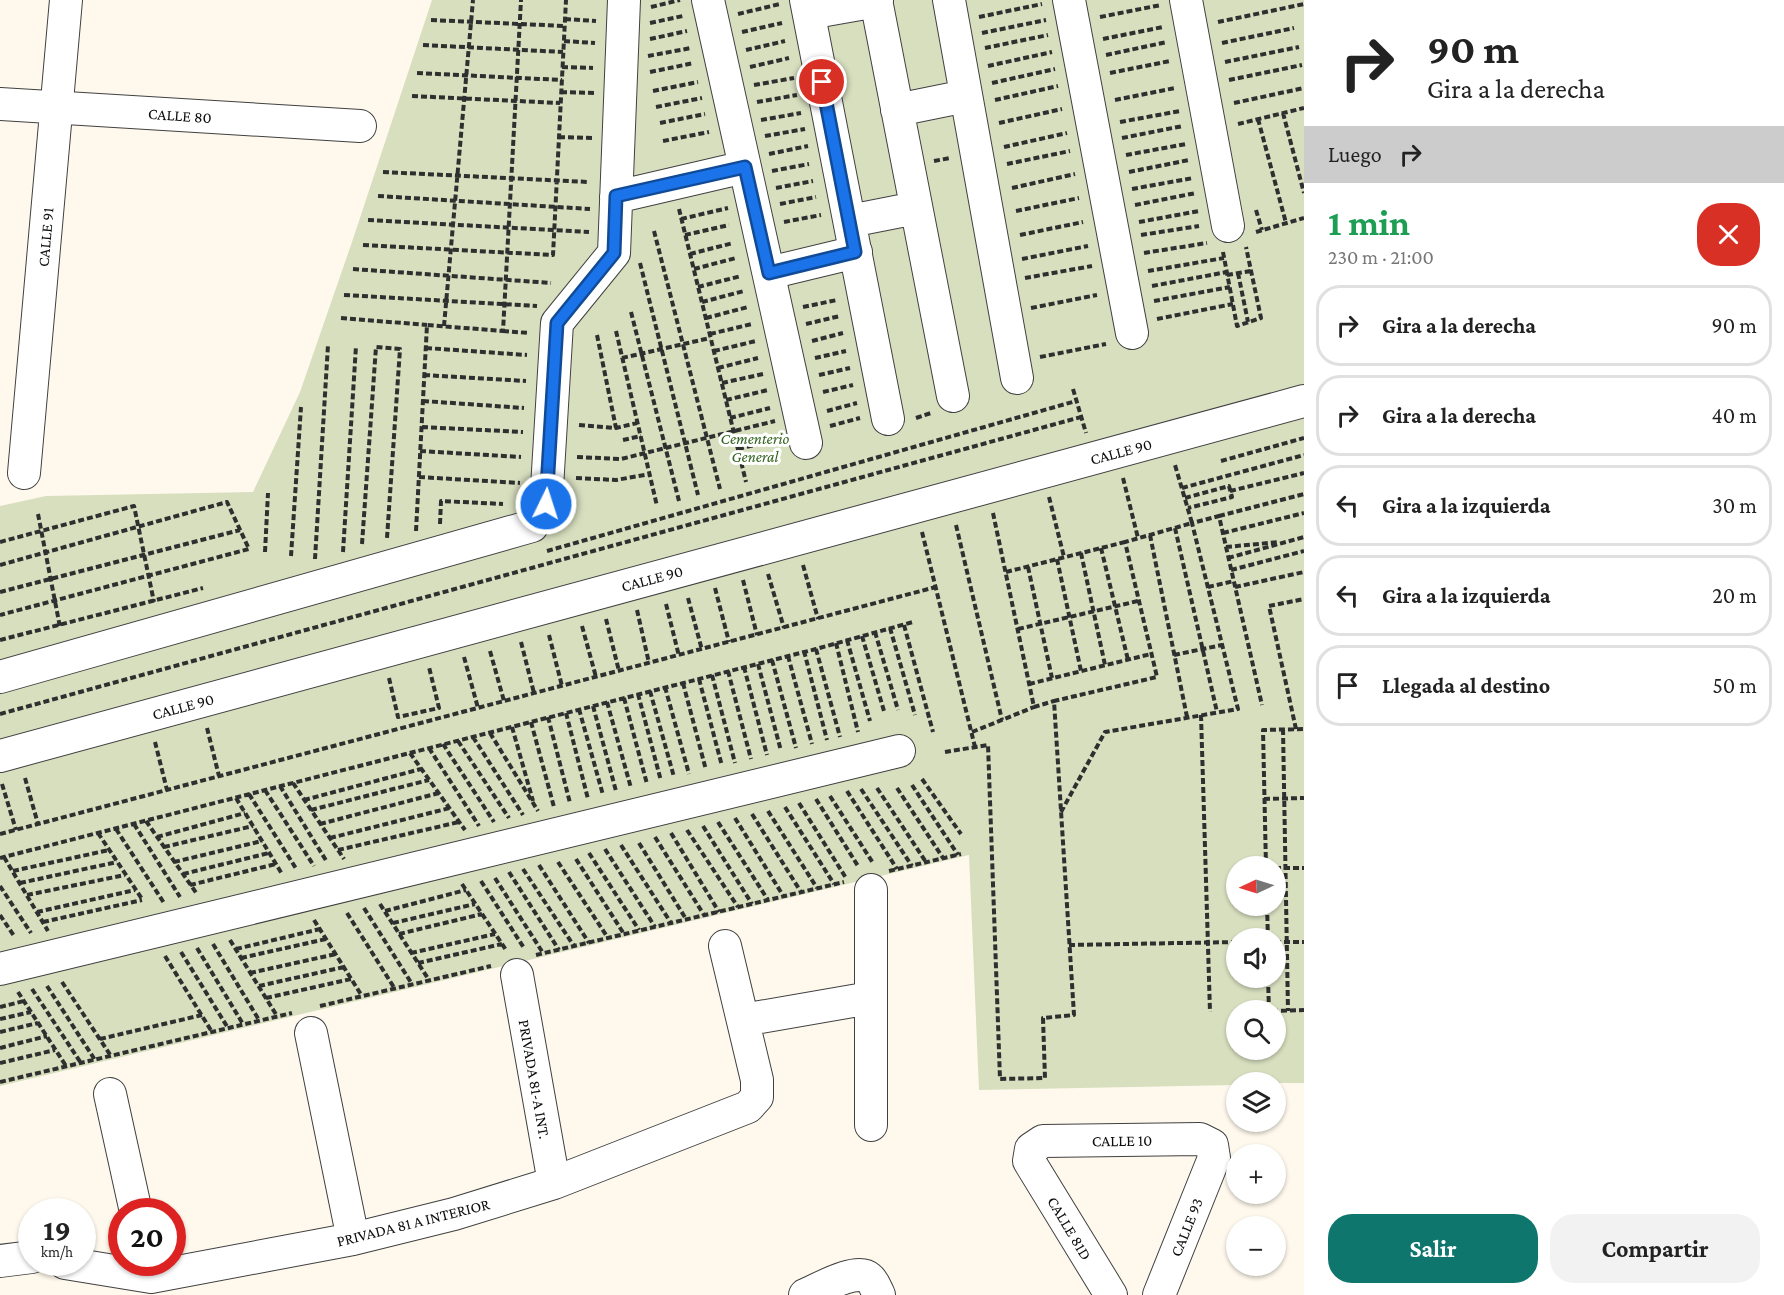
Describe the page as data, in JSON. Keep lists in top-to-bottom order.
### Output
{
  "streets": {
    "street": [
      "CALLE 80",
      "CALLE 91",
      "CALLE 90",
      "PRIVADA 81-A INT.",
      "CALLE 10",
      "PRIVADA 81 A INTERIOR",
      "CALLE 93",
      "CALLE 81D"
    ]
  },
  "crossings": [
    ["CALLE 80", "CALLE 91"],
    ["PRIVADA 81-A INT.", "PRIVADA 81 A INTERIOR"],
    ["CALLE 10", "CALLE 93"],
    ["CALLE 10", "CALLE 81D"]
  ],
  "parks": ["Cementerio General"],
  "north": "left",
  "page": {
    "turn": ["90 m", "Gira a la derecha"],
    "then": "Luego",
    "heading": ["1 min", "230 m · 21:00"],
    "list": [
      {
        "name": "Gira a la derecha",
        "value": "90 m"
      },
      {
        "name": "Gira a la derecha",
        "value": "40 m"
      },
      {
        "name": "Gira a la izquierda",
        "value": "30 m"
      },
      {
        "name": "Gira a la izquierda",
        "value": "20 m"
      },
      {
        "name": "Llegada al destino",
        "value": "50 m"
      }
    ],
    "map_buttons": ["+", "−"],
    "speed": "19 km/h",
    "limit": "20",
    "buttons": ["Salir", "Compartir"]
  }
}
